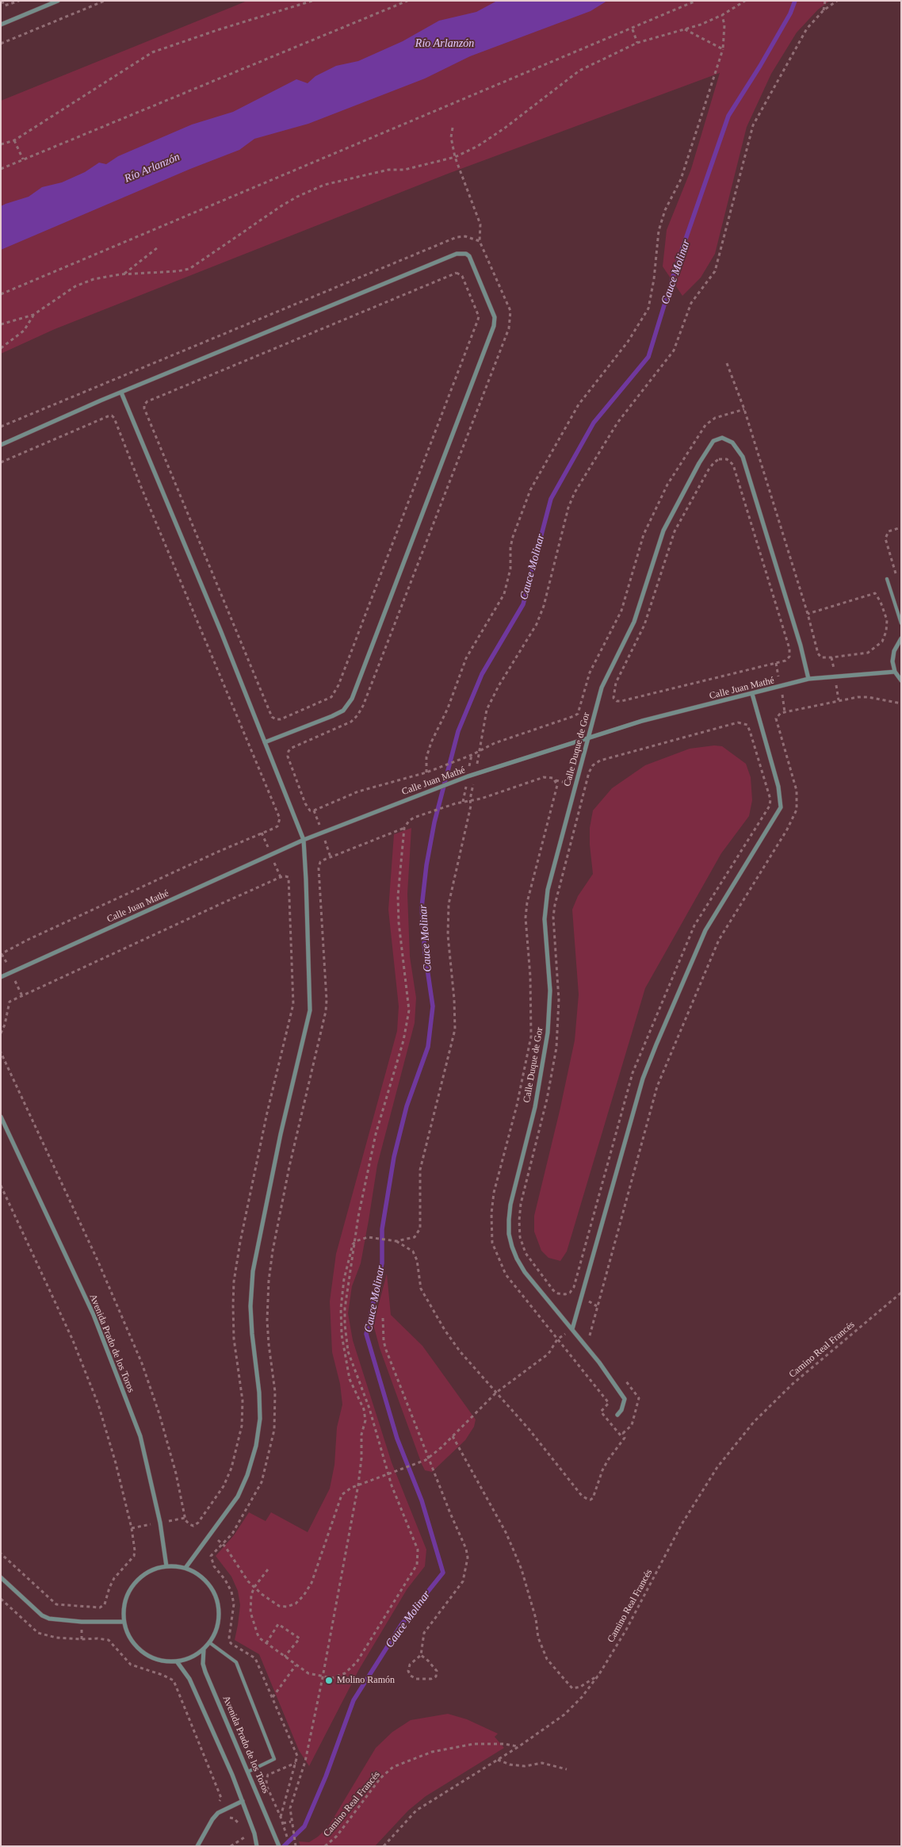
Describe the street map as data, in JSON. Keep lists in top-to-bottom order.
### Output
{
  "streets": {
    "street": ["Calle Juan Mathé", "Calle Duque de Gor", "Avenida Prado de los Toros"],
    "path": ["Camino Real Francés"]
  },
  "crossings": [
    ["Calle Juan Mathé", "Calle Duque de Gor"]
  ],
  "water": ["Río Arlanzón", "Cauce Molinar"],
  "places": ["Molino Ramón"]
}
